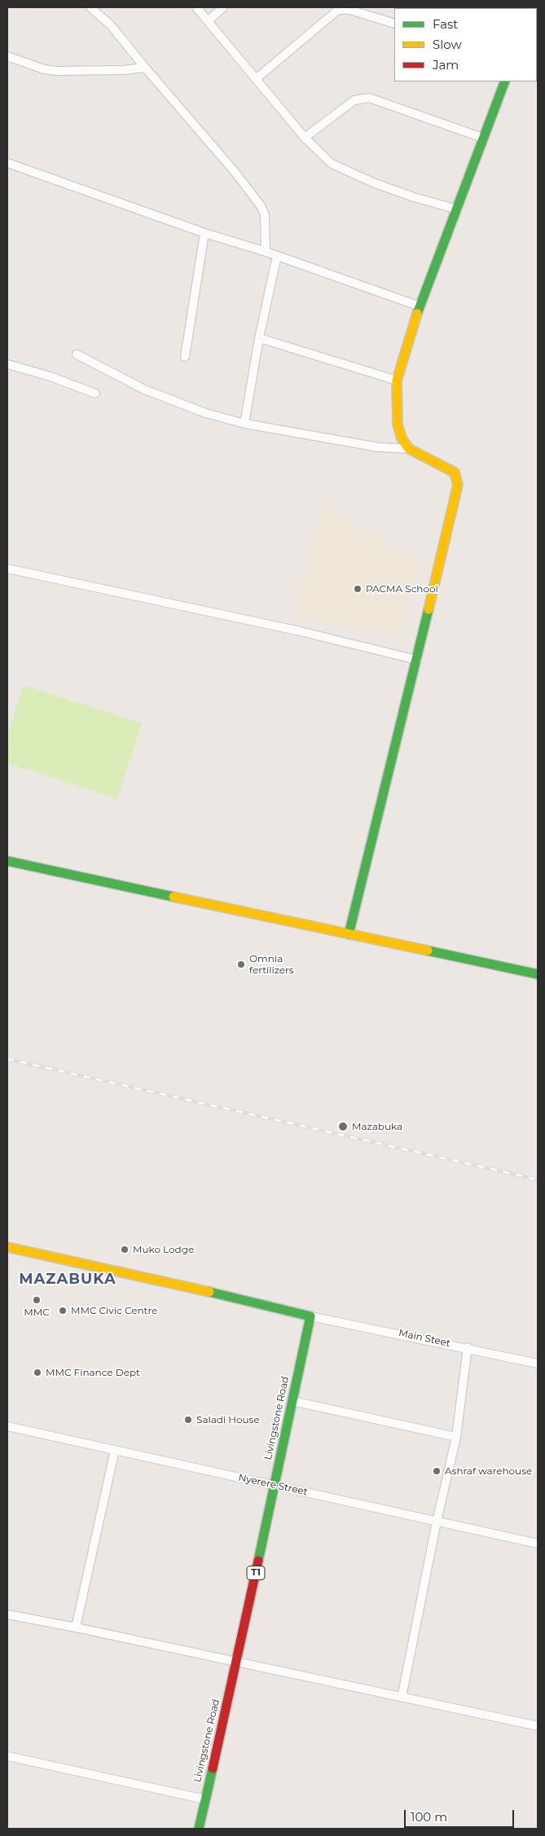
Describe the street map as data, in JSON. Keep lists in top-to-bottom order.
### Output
{
  "streets": {
    "main road": ["Livingstone Road", "T1"],
    "street": ["Main Steet", "Nyerere Street"]
  },
  "crossings": [
    ["Main Steet", "Livingstone Road"],
    ["Livingstone Road", "Nyerere Street"]
  ],
  "districts": ["MAZABUKA"],
  "places": [
    "PACMA School",
    "Omnia fertilizers",
    "Mazabuka",
    "Muko Lodge",
    "MMC",
    "MMC Civic Centre",
    "MMC Finance Dept",
    "Saladi House",
    "Ashraf warehouse"
  ],
  "legend": ["Fast", "Slow", "Jam"],
  "scale_bar": "100 m"
}
